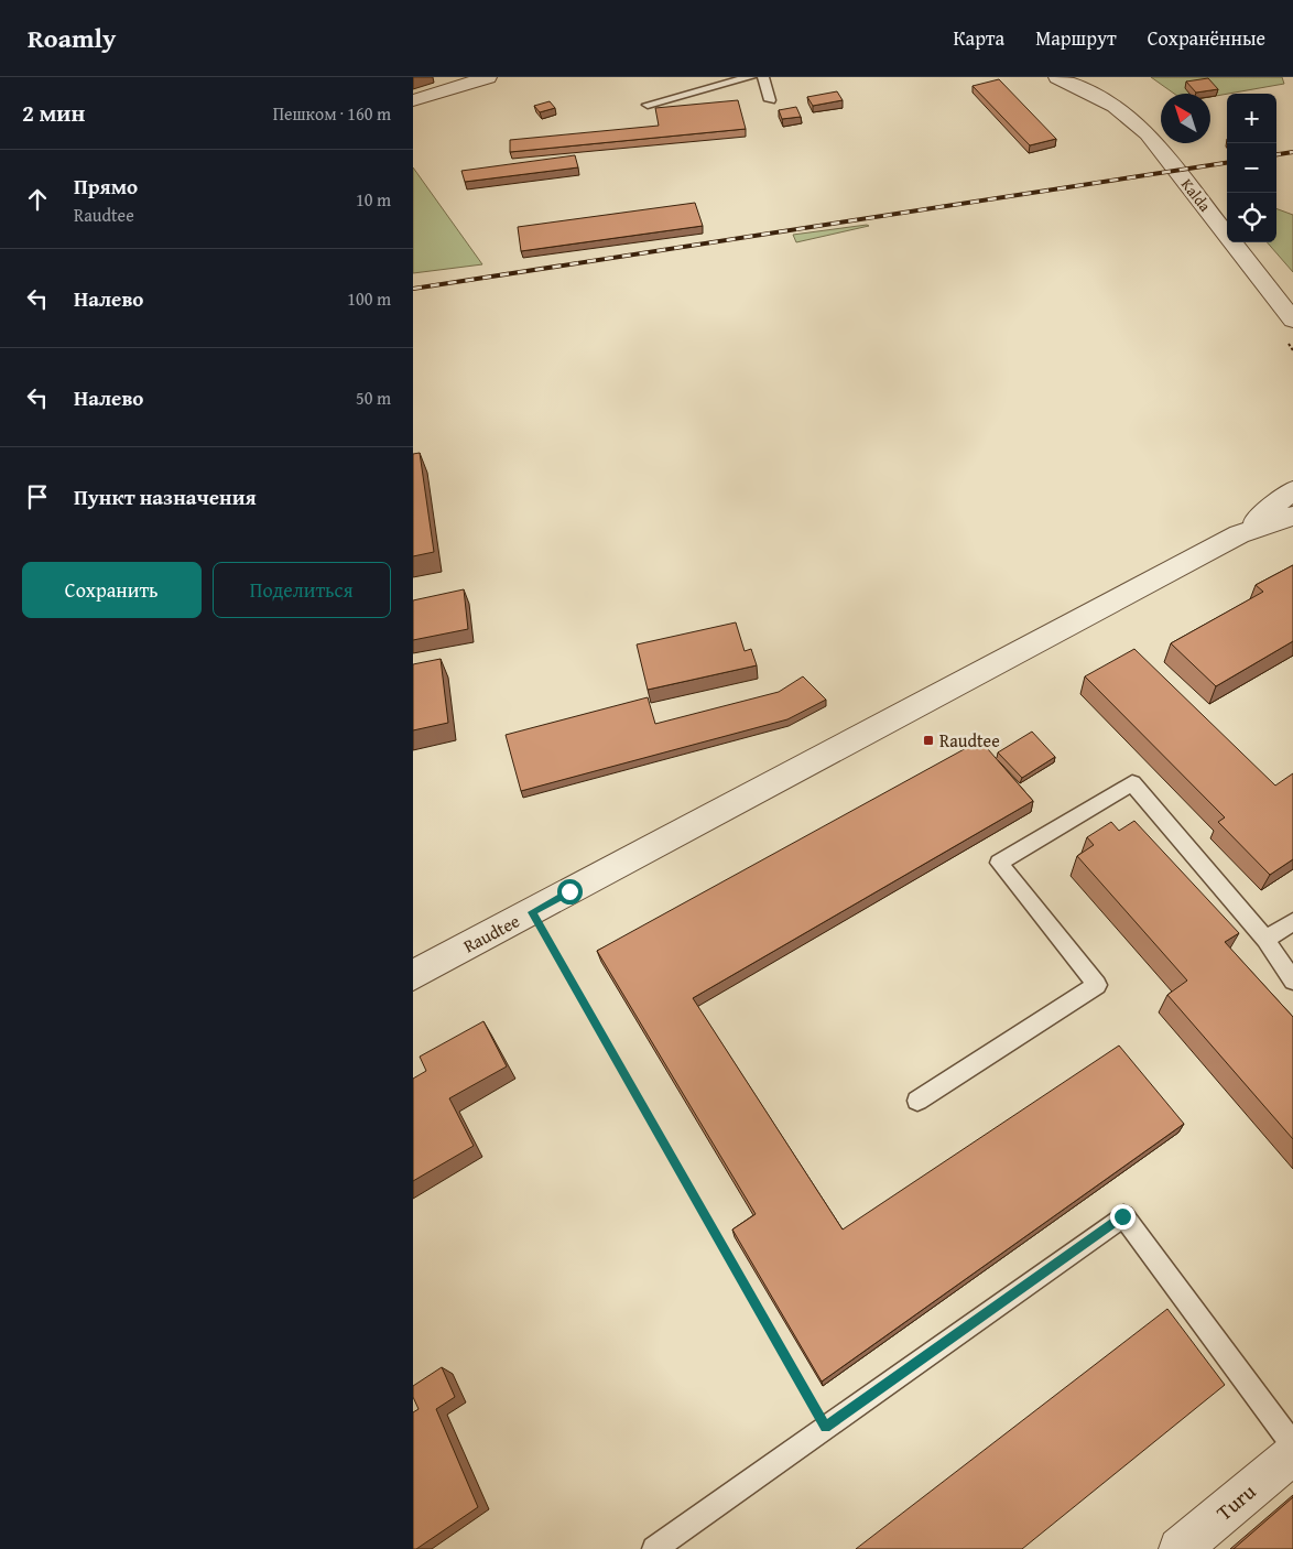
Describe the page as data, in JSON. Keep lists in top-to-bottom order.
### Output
{
  "streets": {
    "street": ["Kalda", "Raudtee", "Turu"]
  },
  "places": {
    "transit": ["Raudtee"]
  },
  "north": "top left",
  "page": {
    "header": "Roamly",
    "nav": ["Карта", "Маршрут", "Сохранённые"],
    "heading": ["2 мин", "Пешком · 160 m"],
    "map_buttons": ["+", "−"],
    "list": [
      ["Прямо", "Raudtee", "10 m"],
      ["Налево", "100 m"],
      ["Налево", "50 m"],
      "Пункт назначения"
    ],
    "buttons": ["Сохранить", "Поделиться"]
  }
}
